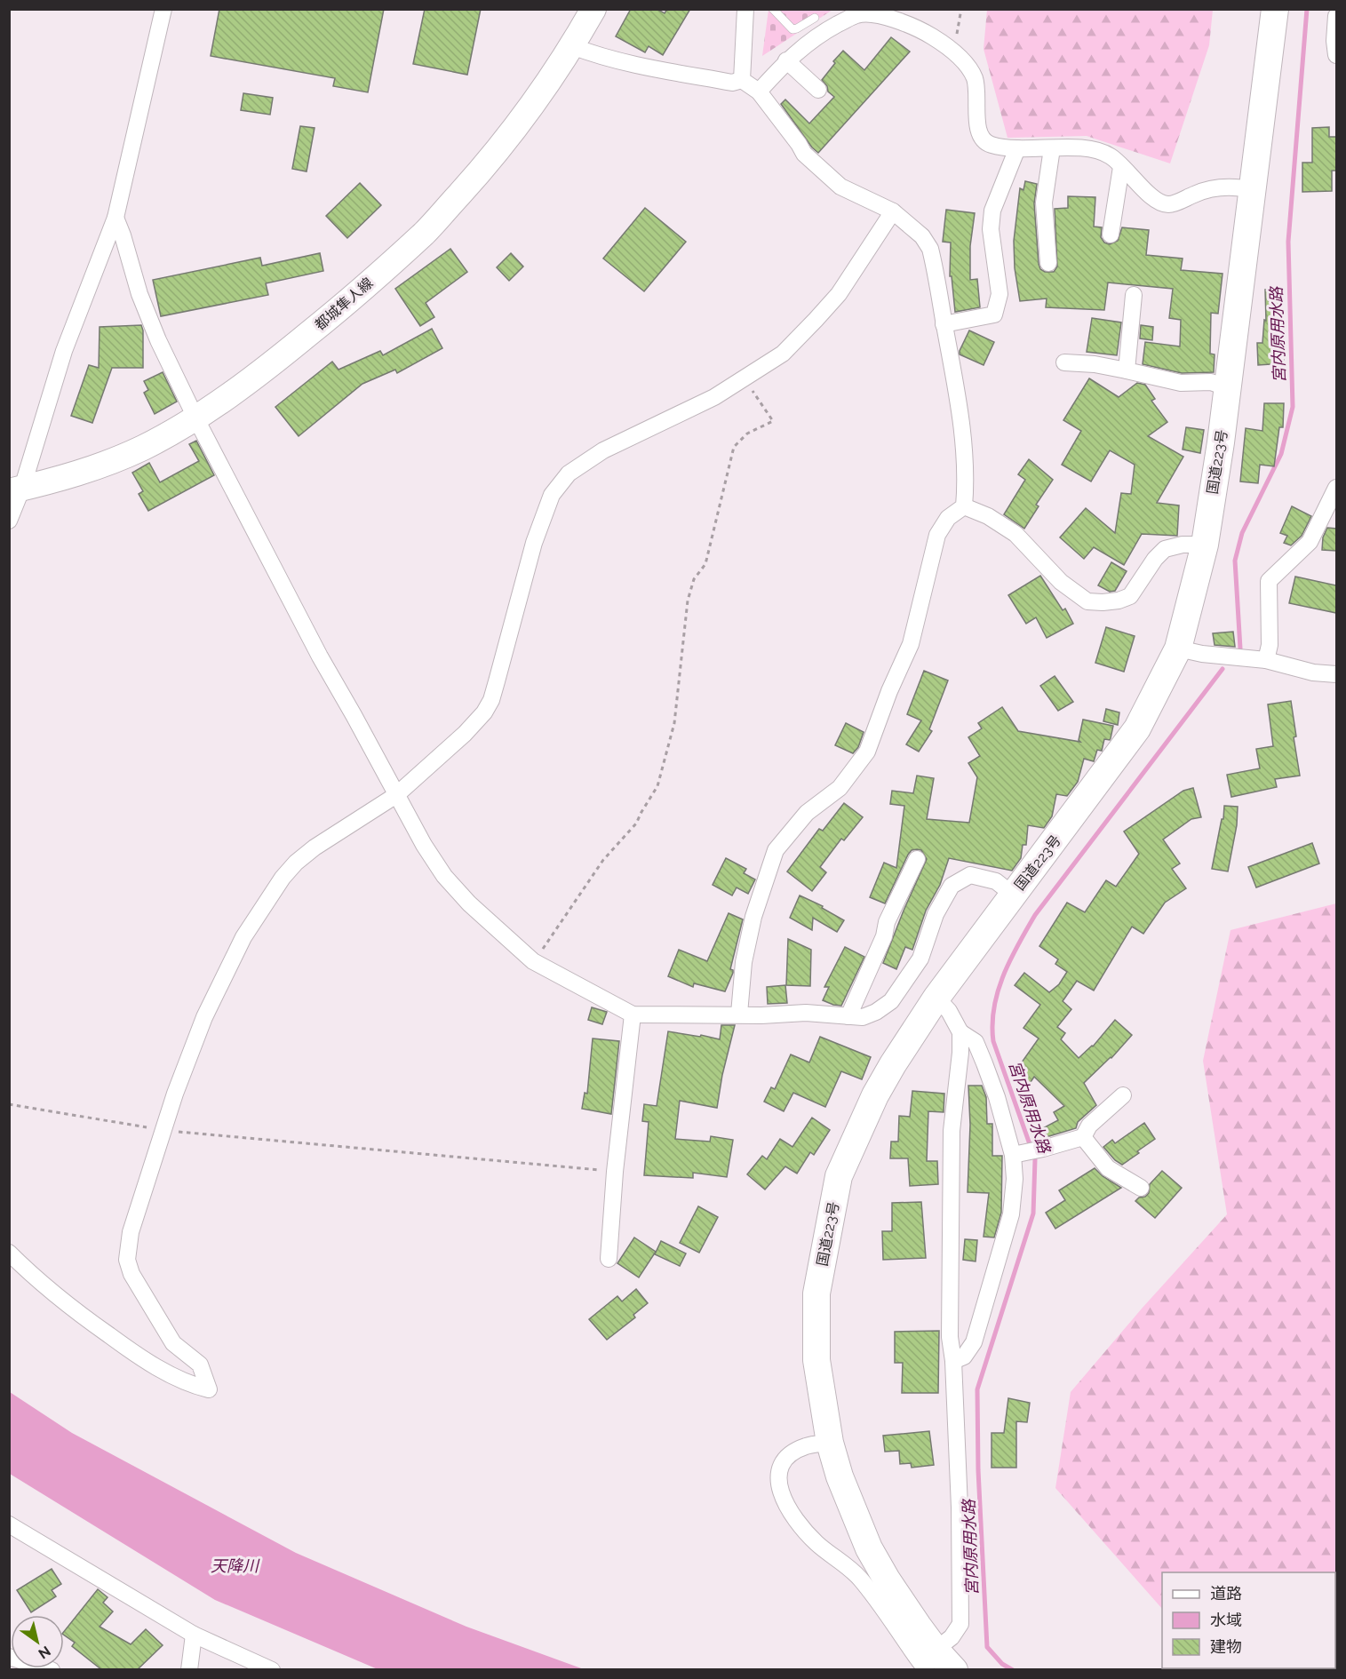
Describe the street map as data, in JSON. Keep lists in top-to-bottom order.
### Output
{
  "streets": {
    "highway": ["国道223号"],
    "main road": ["都城隼人線"]
  },
  "water": ["宮内原用水路", "天降川"],
  "legend": ["道路", "水域", "建物"],
  "north": "bottom right"
}
